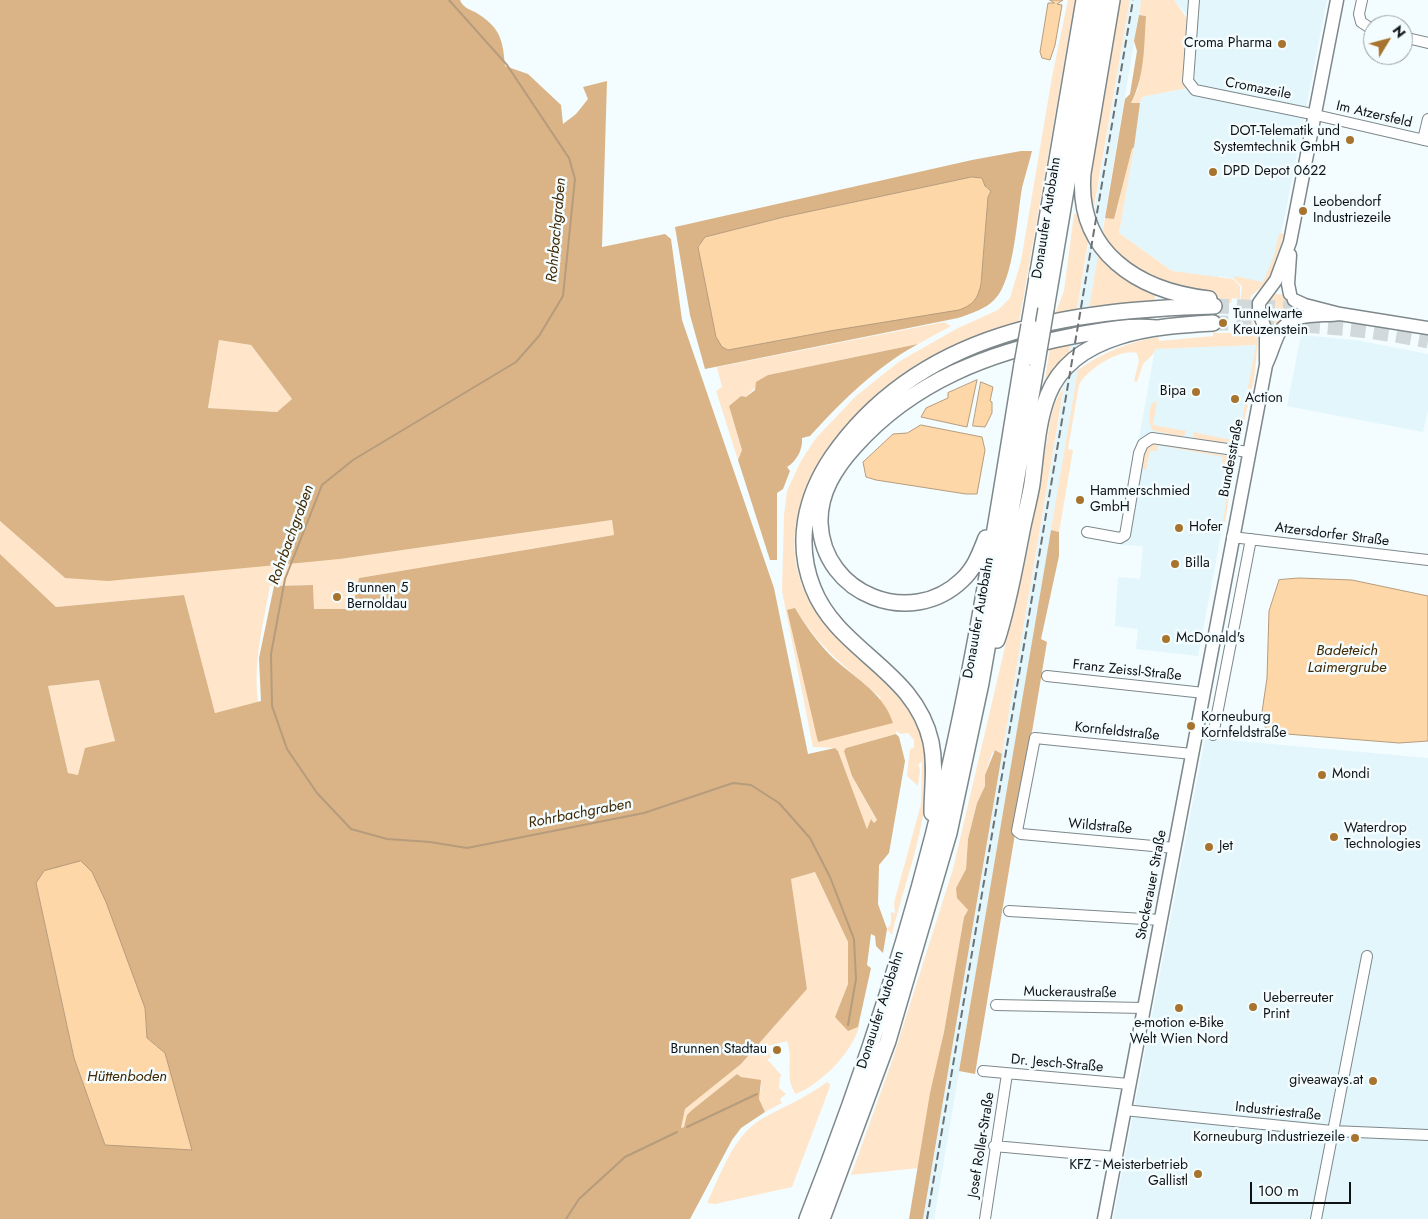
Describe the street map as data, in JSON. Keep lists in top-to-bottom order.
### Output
{
  "streets": {
    "highway": ["Donauufer Autobahn"],
    "main road": ["Bundesstraße", "Stockerauer Straße"],
    "street": [
      "Cromazeile",
      "Im Atzersfeld",
      "Atzersdorfer Straße",
      "Franz Zeissl-Straße",
      "Kornfeldstraße",
      "Wildstraße",
      "Muckeraustraße",
      "Dr. Jesch-Straße",
      "Industriestraße",
      "Josef Roller-Straße"
    ]
  },
  "crossings": [
    ["Cromazeile", "Im Atzersfeld"],
    ["Bundesstraße", "Atzersdorfer Straße"],
    ["Bundesstraße", "Stockerauer Straße"],
    ["Franz Zeissl-Straße", "Stockerauer Straße"],
    ["Kornfeldstraße", "Wildstraße"],
    ["Kornfeldstraße", "Stockerauer Straße"],
    ["Wildstraße", "Stockerauer Straße"],
    ["Stockerauer Straße", "Muckeraustraße"],
    ["Stockerauer Straße", "Dr. Jesch-Straße"],
    ["Stockerauer Straße", "Industriestraße"],
    ["Dr. Jesch-Straße", "Josef Roller-Straße"]
  ],
  "water": ["Rohrbachgraben", "Badeteich Laimergrube", "Hüttenboden"],
  "places": [
    "Croma Pharma",
    "DOT-Telematik und Systemtechnik GmbH",
    "DPD Depot 0622",
    "Leobendorf Industriezeile",
    "Tunnelwarte Kreuzenstein",
    "Bipa",
    "Action",
    "Hammerschmied GmbH",
    "Hofer",
    "Billa",
    "Brunnen 5 Bernoldau",
    "McDonald's",
    "Korneuburg Kornfeldstraße",
    "Mondi",
    "Waterdrop Technologies",
    "Jet",
    "Ueberreuter Print",
    "e-motion e-Bike Welt Wien Nord",
    "Brunnen Stadtau",
    "giveaways.at",
    "Korneuburg Industriezeile",
    "KFZ - Meisterbetrieb Gallistl"
  ],
  "scale_bar": "100 m",
  "north": "top right"
}
